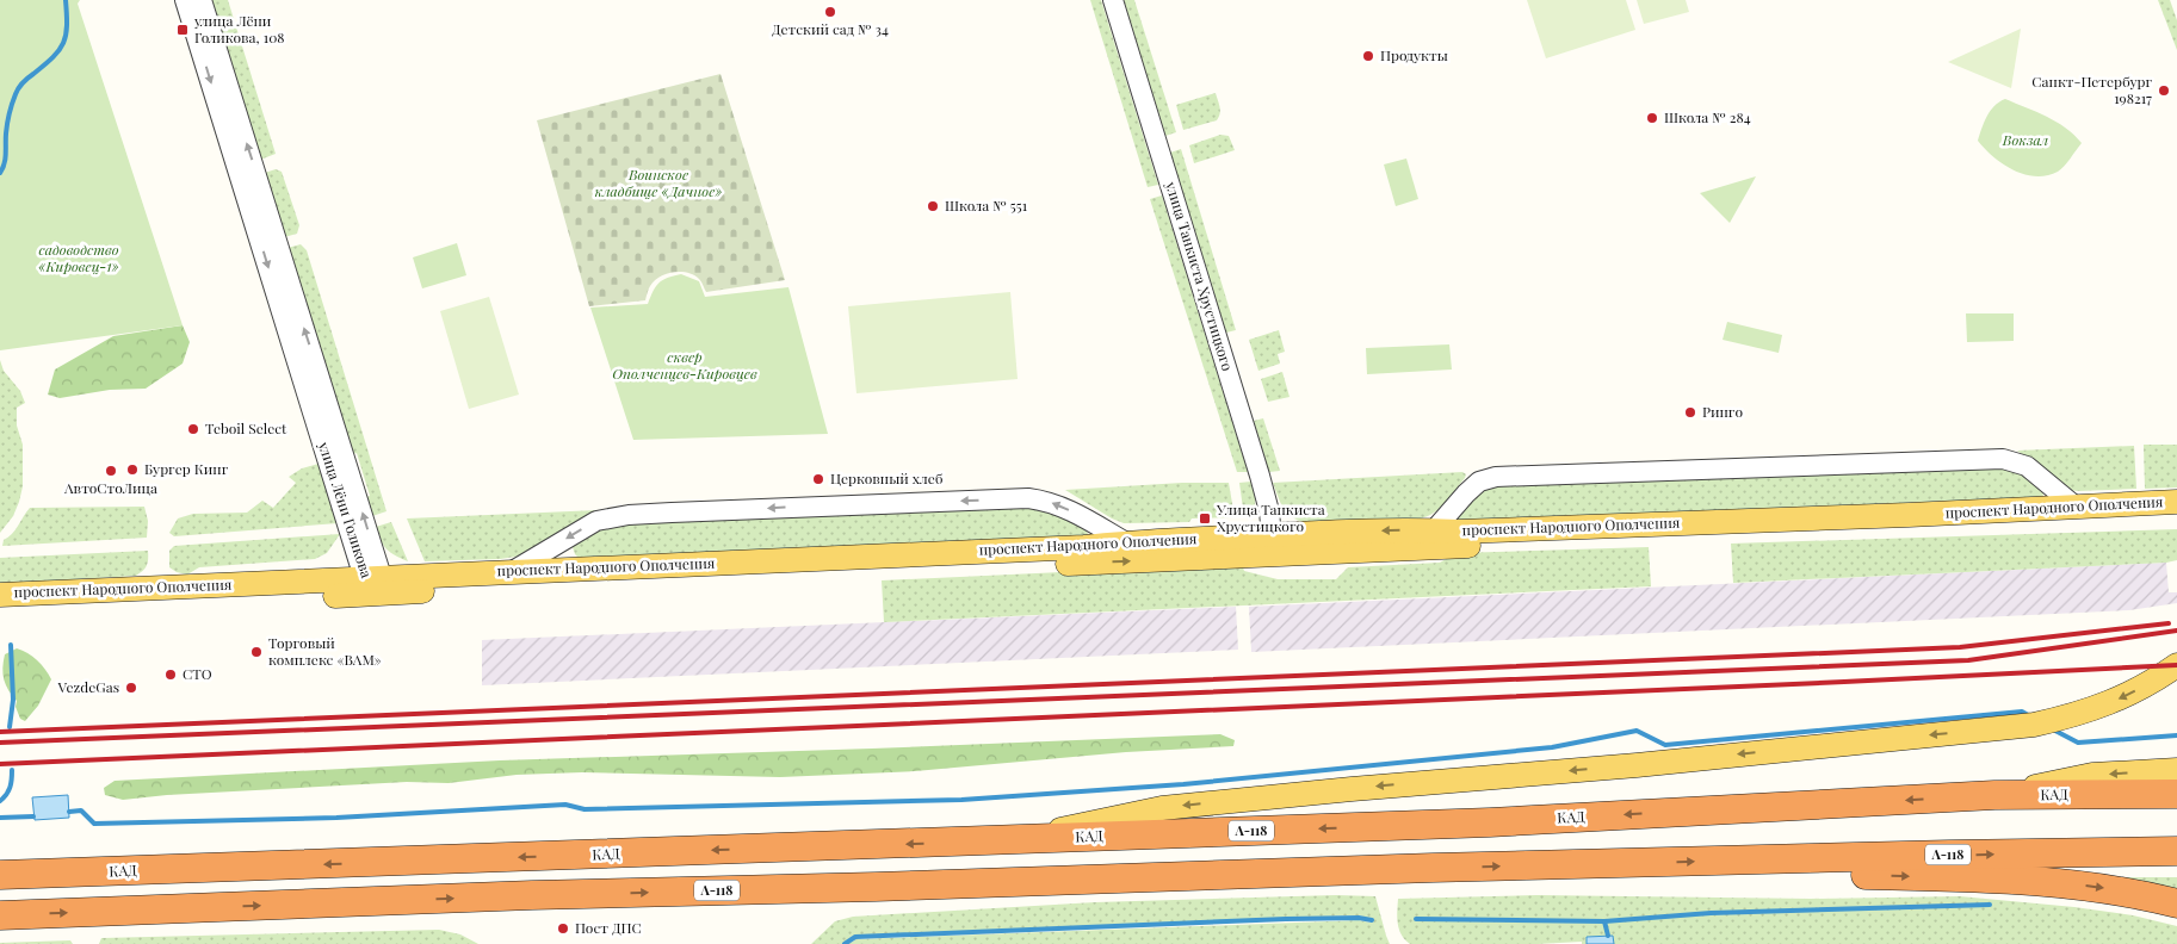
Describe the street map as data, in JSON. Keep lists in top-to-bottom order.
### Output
{
  "streets": {
    "highway": ["КАД", "А-118"],
    "main road": ["проспект Народного Ополчения"],
    "street": ["улица Танкиста Хрустицкого", "улица Лёни Голикова"]
  },
  "crossings": [
    ["улица Танкиста Хрустицкого", "проспект Народного Ополчения"],
    ["проспект Народного Ополчения", "улица Лёни Голикова"]
  ],
  "parks": [
    "Вокзал",
    "Воинское кладбище «Дачное»",
    "садоводство «Кировец-1»",
    "сквер Ополченцев-Кировцев"
  ],
  "places": {
    "other": [
      "Детский сад № 34",
      "Продукты",
      "Санкт-Петербург 198217",
      "Школа № 284",
      "Школа № 551",
      "Ринго",
      "Teboil Select",
      "Бургер Кинг",
      "АвтоСтоЛица",
      "Церковный хлеб",
      "Торговый комплекс «ВАМ»",
      "СТО",
      "VezdeGas",
      "Пост ДПС"
    ],
    "transit": ["улица Лёни Голикова, 108", "Улица Танкиста Хрустицкого"]
  }
}
